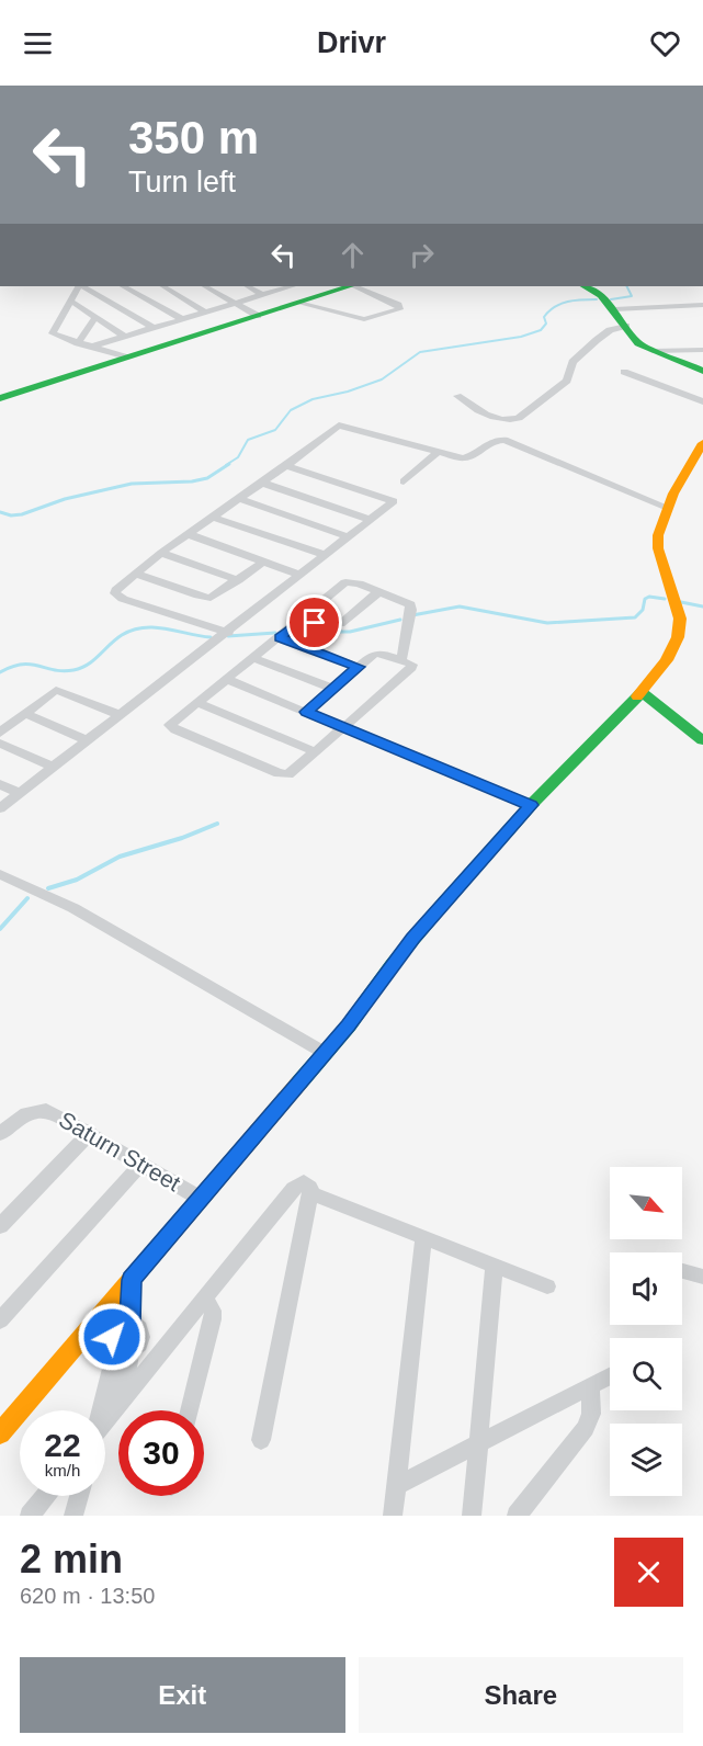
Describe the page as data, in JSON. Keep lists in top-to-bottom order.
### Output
{
  "streets": {
    "street": ["Saturn Street"]
  },
  "north": "bottom right",
  "page": {
    "header": "Drivr",
    "turn": ["350 m", "Turn left"],
    "speed": "22 km/h",
    "limit": "30",
    "heading": ["2 min", "620 m · 13:50"],
    "buttons": ["Exit", "Share"]
  }
}
